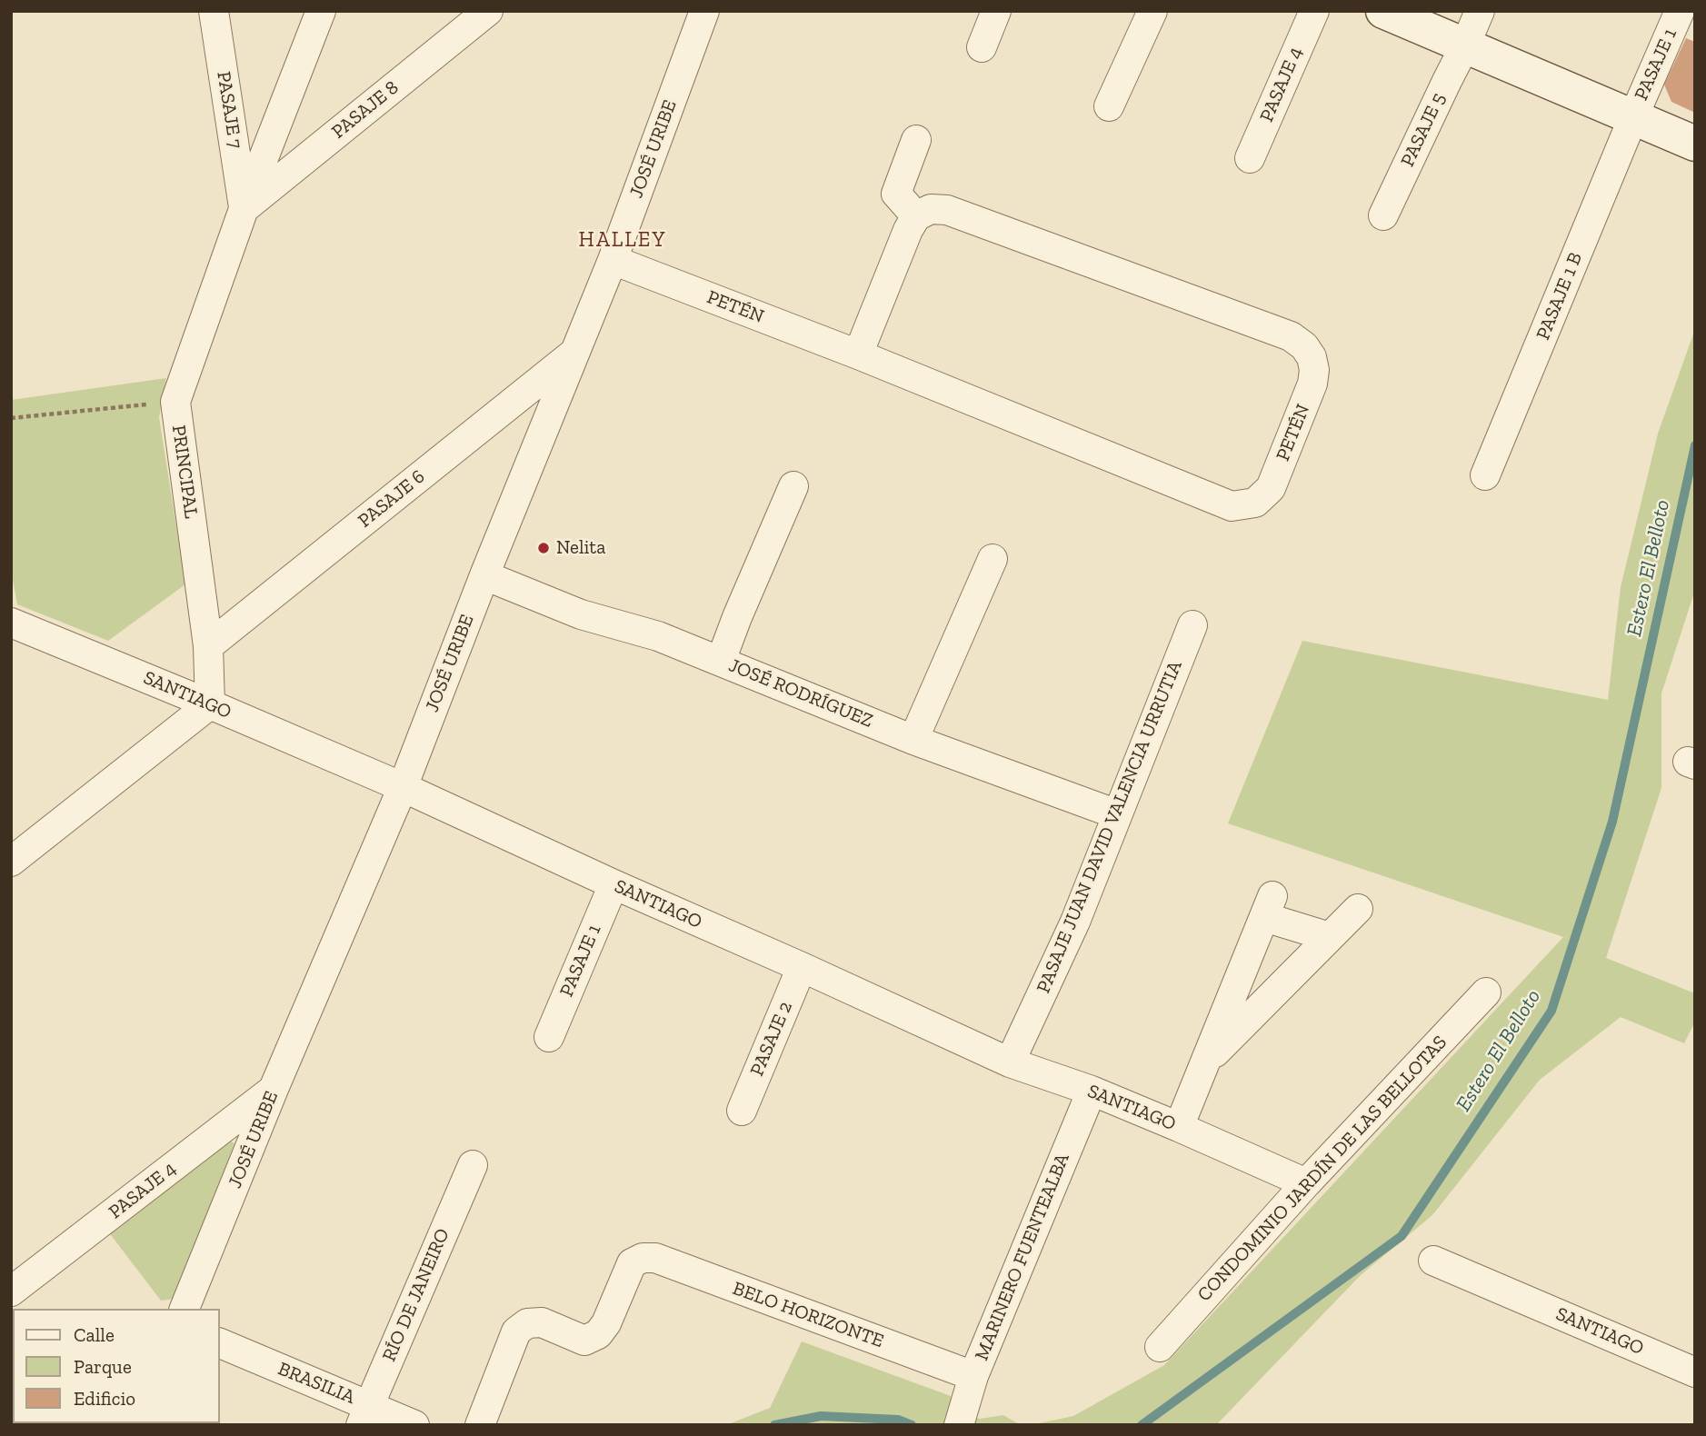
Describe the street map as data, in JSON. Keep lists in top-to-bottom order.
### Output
{
  "streets": {
    "street": [
      "PASAJE 1",
      "PASAJE 4",
      "PASAJE 7",
      "PASAJE 8",
      "PASAJE 5",
      "JOSÉ URIBE",
      "PASAJE 1 B",
      "PETÉN",
      "PRINCIPAL",
      "PASAJE 6",
      "JOSÉ RODRÍGUEZ",
      "SANTIAGO",
      "PASAJE JUAN DAVID VALENCIA URRUTIA",
      "PASAJE 2",
      "CONDOMINIO JARDÍN DE LAS BELLOTAS",
      "MARINERO FUENTEALBA",
      "RÍO DE JANEIRO",
      "BELO HORIZONTE",
      "BRASILIA"
    ]
  },
  "crossings": [
    ["PASAJE 1", "PASAJE 1 B"],
    ["PASAJE 1", "SANTIAGO"],
    ["PASAJE 4", "JOSÉ URIBE"],
    ["PASAJE 7", "PASAJE 8"],
    ["PASAJE 7", "PRINCIPAL"],
    ["PASAJE 8", "PRINCIPAL"],
    ["JOSÉ URIBE", "PETÉN"],
    ["JOSÉ URIBE", "PASAJE 6"],
    ["JOSÉ URIBE", "JOSÉ RODRÍGUEZ"],
    ["JOSÉ URIBE", "SANTIAGO"],
    ["PRINCIPAL", "PASAJE 6"],
    ["PRINCIPAL", "SANTIAGO"],
    ["JOSÉ RODRÍGUEZ", "PASAJE JUAN DAVID VALENCIA URRUTIA"],
    ["SANTIAGO", "PASAJE JUAN DAVID VALENCIA URRUTIA"],
    ["SANTIAGO", "PASAJE 2"],
    ["SANTIAGO", "CONDOMINIO JARDÍN DE LAS BELLOTAS"],
    ["SANTIAGO", "MARINERO FUENTEALBA"],
    ["MARINERO FUENTEALBA", "BELO HORIZONTE"],
    ["RÍO DE JANEIRO", "BRASILIA"]
  ],
  "districts": ["HALLEY"],
  "water": ["Estero El Belloto"],
  "places": ["Nelita"],
  "legend": ["Calle", "Parque", "Edificio"]
}
